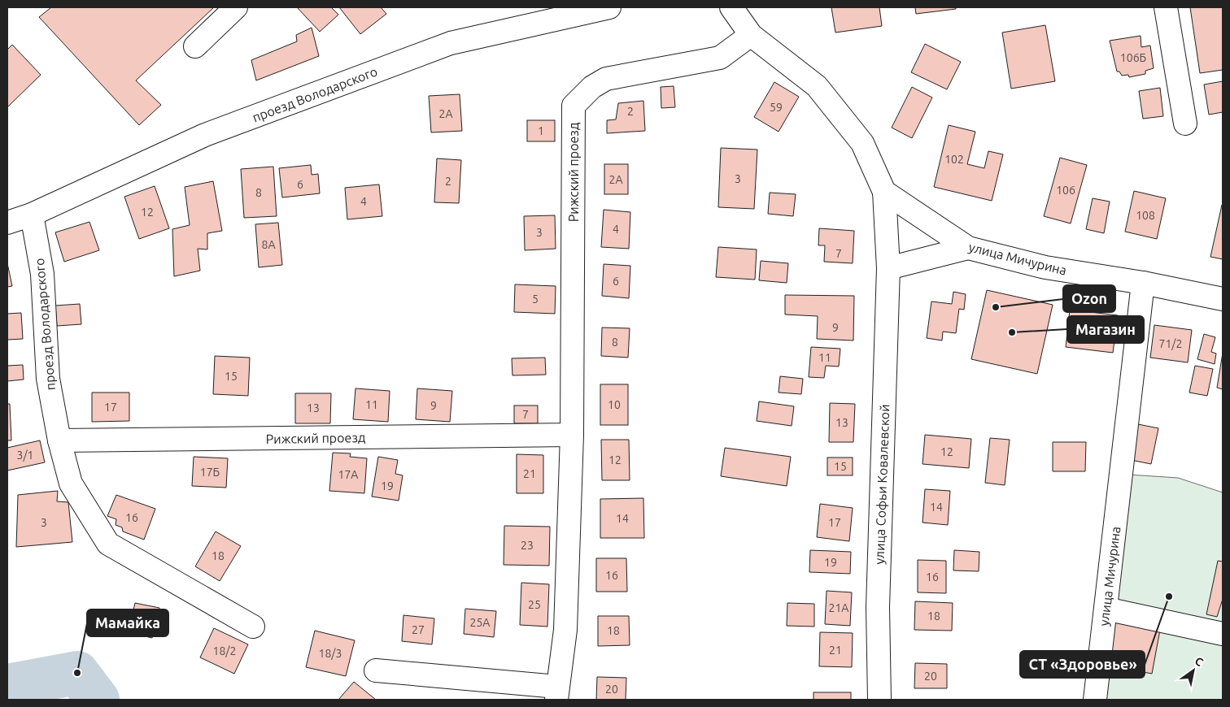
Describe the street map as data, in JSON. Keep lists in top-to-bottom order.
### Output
{
  "streets": {
    "street": [
      "проезд Володарского",
      "Рижский проезд",
      "улица Мичурина",
      "улица Софьи Ковалевской"
    ]
  },
  "crossings": [
    ["проезд Володарского", "Рижский проезд"],
    ["улица Мичурина", "улица Софьи Ковалевской"]
  ],
  "places": [
    "Ozon",
    "Магазин",
    "СТ «Здоровье»",
    "Мамайка"
  ],
  "house_numbers": [
    "106Б",
    "59",
    "2",
    "2А",
    "1",
    "102",
    "3",
    "2А",
    "2",
    "6",
    "106",
    "8",
    "4",
    "12",
    "108",
    "4",
    "3",
    "8А",
    "7",
    "6",
    "5",
    "9",
    "8",
    "71/2",
    "11",
    "15",
    "11",
    "10",
    "9",
    "17",
    "13",
    "7",
    "13",
    "12",
    "3/1",
    "12",
    "15",
    "17Б",
    "21",
    "17А",
    "19",
    "14",
    "16",
    "14",
    "3",
    "17",
    "23",
    "18",
    "19",
    "16",
    "16",
    "25",
    "21А",
    "18",
    "25А",
    "27",
    "18",
    "21",
    "18/2",
    "18/3",
    "20",
    "20"
  ],
  "north": "top right"
}
